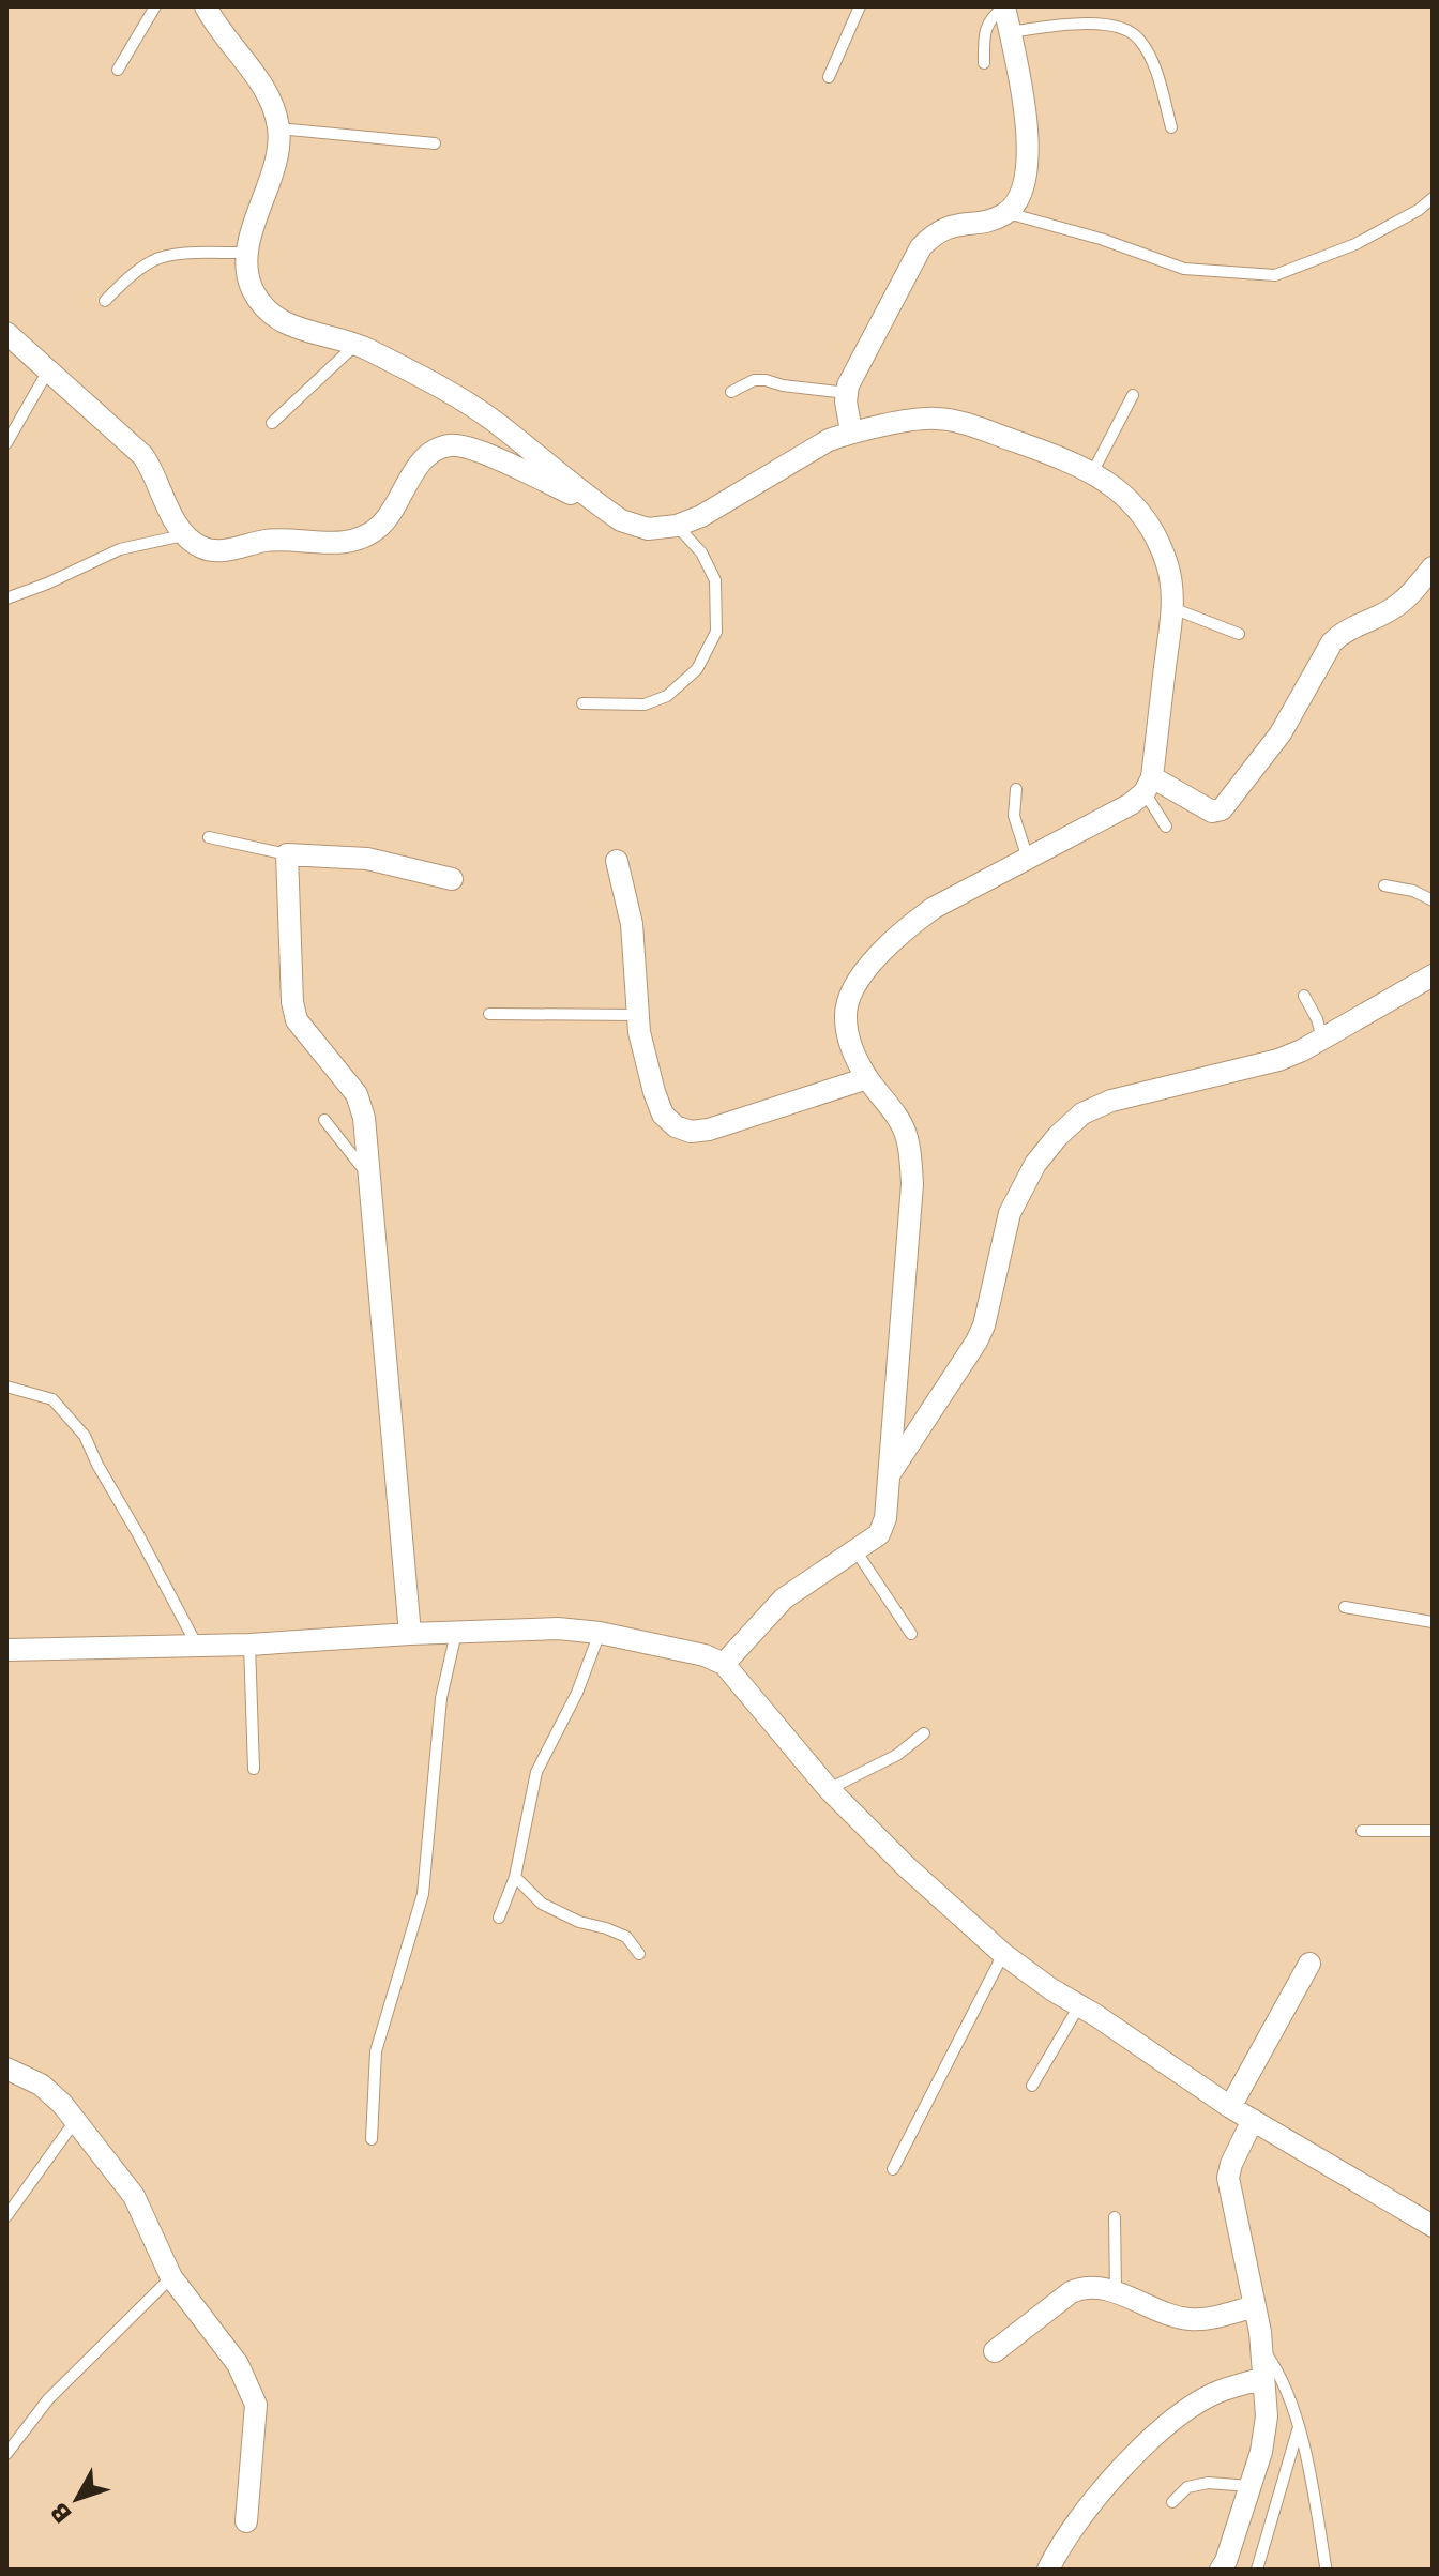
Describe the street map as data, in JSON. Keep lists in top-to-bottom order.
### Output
{
  "north": "bottom left"
}
